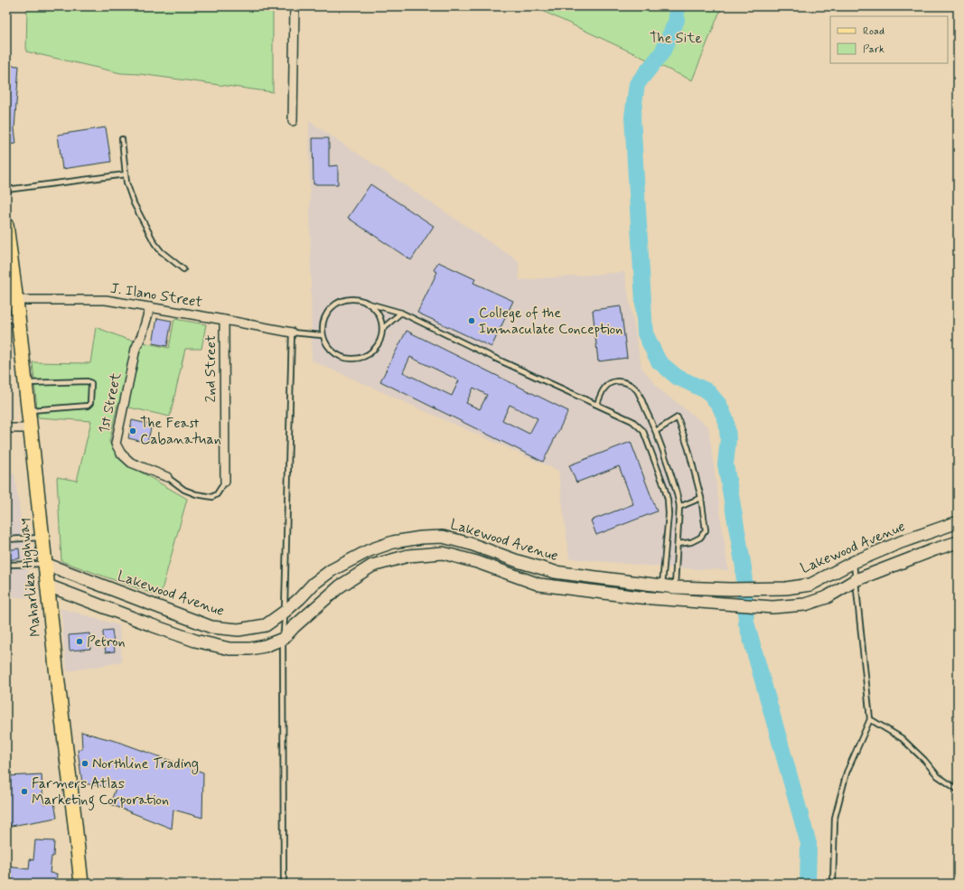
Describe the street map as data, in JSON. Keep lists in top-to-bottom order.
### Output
{
  "streets": {
    "main road": ["Lakewood Avenue", "Maharlika Highway"],
    "street": ["J. Ilano Street", "2nd Street", "1st Street"]
  },
  "crossings": [
    ["J. Ilano Street", "2nd Street"],
    ["J. Ilano Street", "1st Street"],
    ["J. Ilano Street", "Maharlika Highway"],
    ["Lakewood Avenue", "Maharlika Highway"]
  ],
  "parks": ["The Site"],
  "places": [
    "College of the Immaculate Conception",
    "The Feast Cabanatuan",
    "Petron",
    "Northline Trading",
    "Farmers Atlas Marketing Corporation"
  ],
  "legend": ["Road", "Park"]
}
